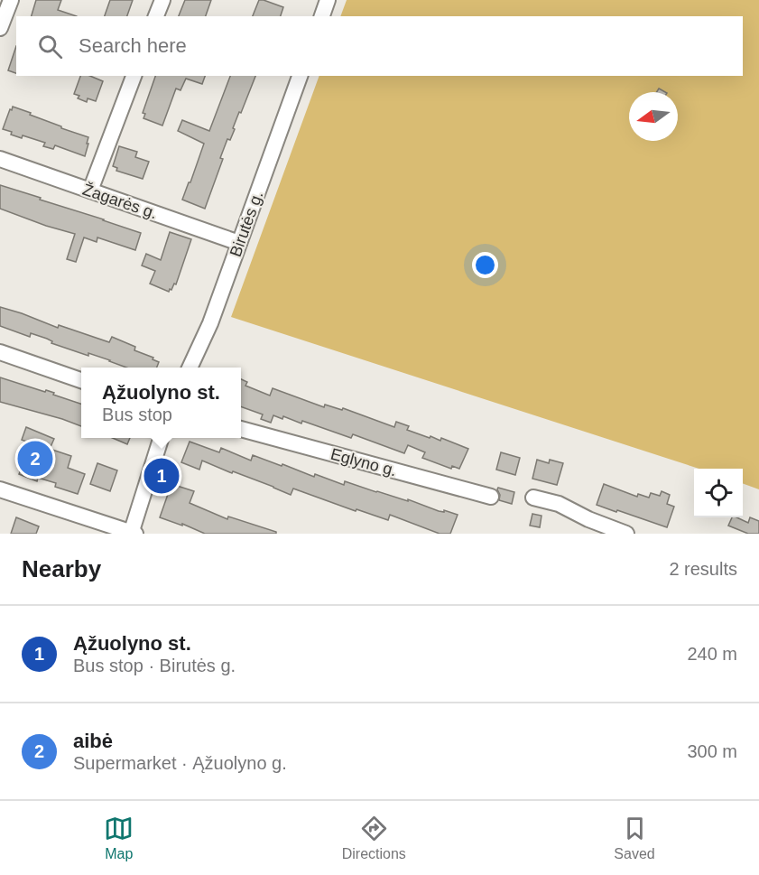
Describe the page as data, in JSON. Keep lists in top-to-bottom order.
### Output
{
  "streets": {
    "street": ["Žagarės g.", "Birutės g.", "Eglyno g."]
  },
  "crossings": [
    ["Žagarės g.", "Birutės g."]
  ],
  "north": "left",
  "page": {
    "search": "Search here",
    "popup": ["Ąžuolyno st.", "Bus stop"],
    "pins": ["2", "1"],
    "heading": ["Nearby", "2 results"],
    "list": [
      {
        "mark": "1",
        "name": "Ąžuolyno st.",
        "note": "Bus stop · Birutės g.",
        "value": "240 m"
      },
      {
        "mark": "2",
        "name": "aibė",
        "note": "Supermarket · Ąžuolyno g.",
        "value": "300 m"
      }
    ],
    "nav": ["Map", "Directions", "Saved"]
  }
}
